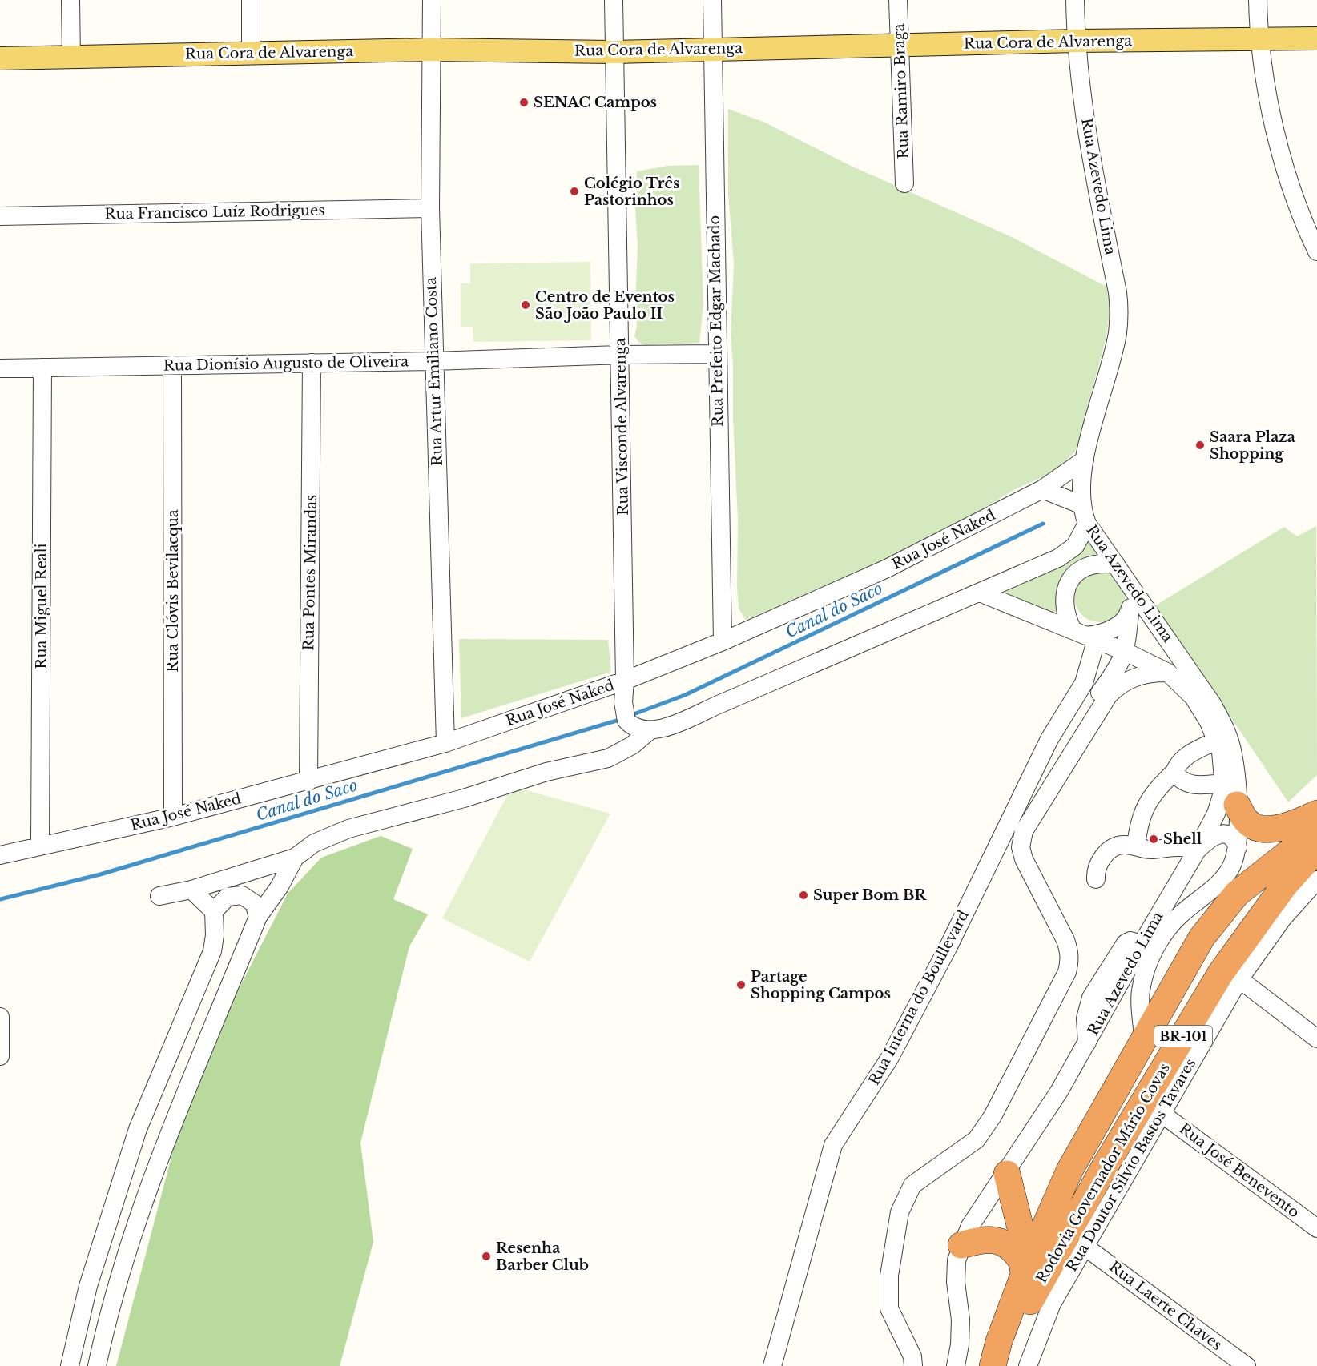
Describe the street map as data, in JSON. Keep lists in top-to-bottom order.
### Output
{
  "streets": {
    "highway": ["BR-101", "Rodovia Governador Mário Covas"],
    "main road": ["Rua Cora de Alvarenga"],
    "street": [
      "Rua Ramiro Braga",
      "Rua Azevedo Lima",
      "Rua Francisco Luíz Rodrigues",
      "Rua Prefeito Edgar Machado",
      "Rua Dionísio Augusto de Oliveira",
      "Rua Artur Emiliano Costa",
      "Rua Visconde Alvarenga",
      "Rua José Naked",
      "Rua Pontes Mirandas",
      "Rua Clóvis Bevilacqua",
      "Rua Miguel Reali",
      "Rua Interna do Boullevard",
      "Rua Doutor Silvio Bastos Tavares",
      "Rua José Benevento",
      "Rua Laerte Chaves"
    ]
  },
  "crossings": [
    ["Rua Cora de Alvarenga", "Rua Ramiro Braga"],
    ["Rua Cora de Alvarenga", "Rua Azevedo Lima"],
    ["Rua Cora de Alvarenga", "Rua Prefeito Edgar Machado"],
    ["Rua Cora de Alvarenga", "Rua Artur Emiliano Costa"],
    ["Rua Cora de Alvarenga", "Rua Visconde Alvarenga"],
    ["Rua Azevedo Lima", "Rua José Naked"],
    ["Rua Azevedo Lima", "Rua Interna do Boullevard"],
    ["Rua Azevedo Lima", "Rodovia Governador Mário Covas"],
    ["Rua Francisco Luíz Rodrigues", "Rua Artur Emiliano Costa"],
    ["Rua Prefeito Edgar Machado", "Rua Dionísio Augusto de Oliveira"],
    ["Rua Prefeito Edgar Machado", "Rua José Naked"],
    ["Rua Dionísio Augusto de Oliveira", "Rua Artur Emiliano Costa"],
    ["Rua Dionísio Augusto de Oliveira", "Rua Visconde Alvarenga"],
    ["Rua Dionísio Augusto de Oliveira", "Rua Pontes Mirandas"],
    ["Rua Dionísio Augusto de Oliveira", "Rua Clóvis Bevilacqua"],
    ["Rua Dionísio Augusto de Oliveira", "Rua Miguel Reali"],
    ["Rua Artur Emiliano Costa", "Rua José Naked"],
    ["Rua Visconde Alvarenga", "Rua José Naked"],
    ["Rua José Naked", "Rua Pontes Mirandas"],
    ["Rua José Naked", "Rua Clóvis Bevilacqua"],
    ["Rua José Naked", "Rua Miguel Reali"],
    ["Rua Doutor Silvio Bastos Tavares", "Rua José Benevento"],
    ["Rua Doutor Silvio Bastos Tavares", "Rua Laerte Chaves"]
  ],
  "water": ["Canal do Saco"],
  "places": [
    "SENAC Campos",
    "Colégio Três Pastorinhos",
    "Centro de Eventos São João Paulo II",
    "Saara Plaza Shopping",
    "Shell",
    "Super Bom BR",
    "Partage Shopping Campos",
    "Resenha Barber Club"
  ]
}
